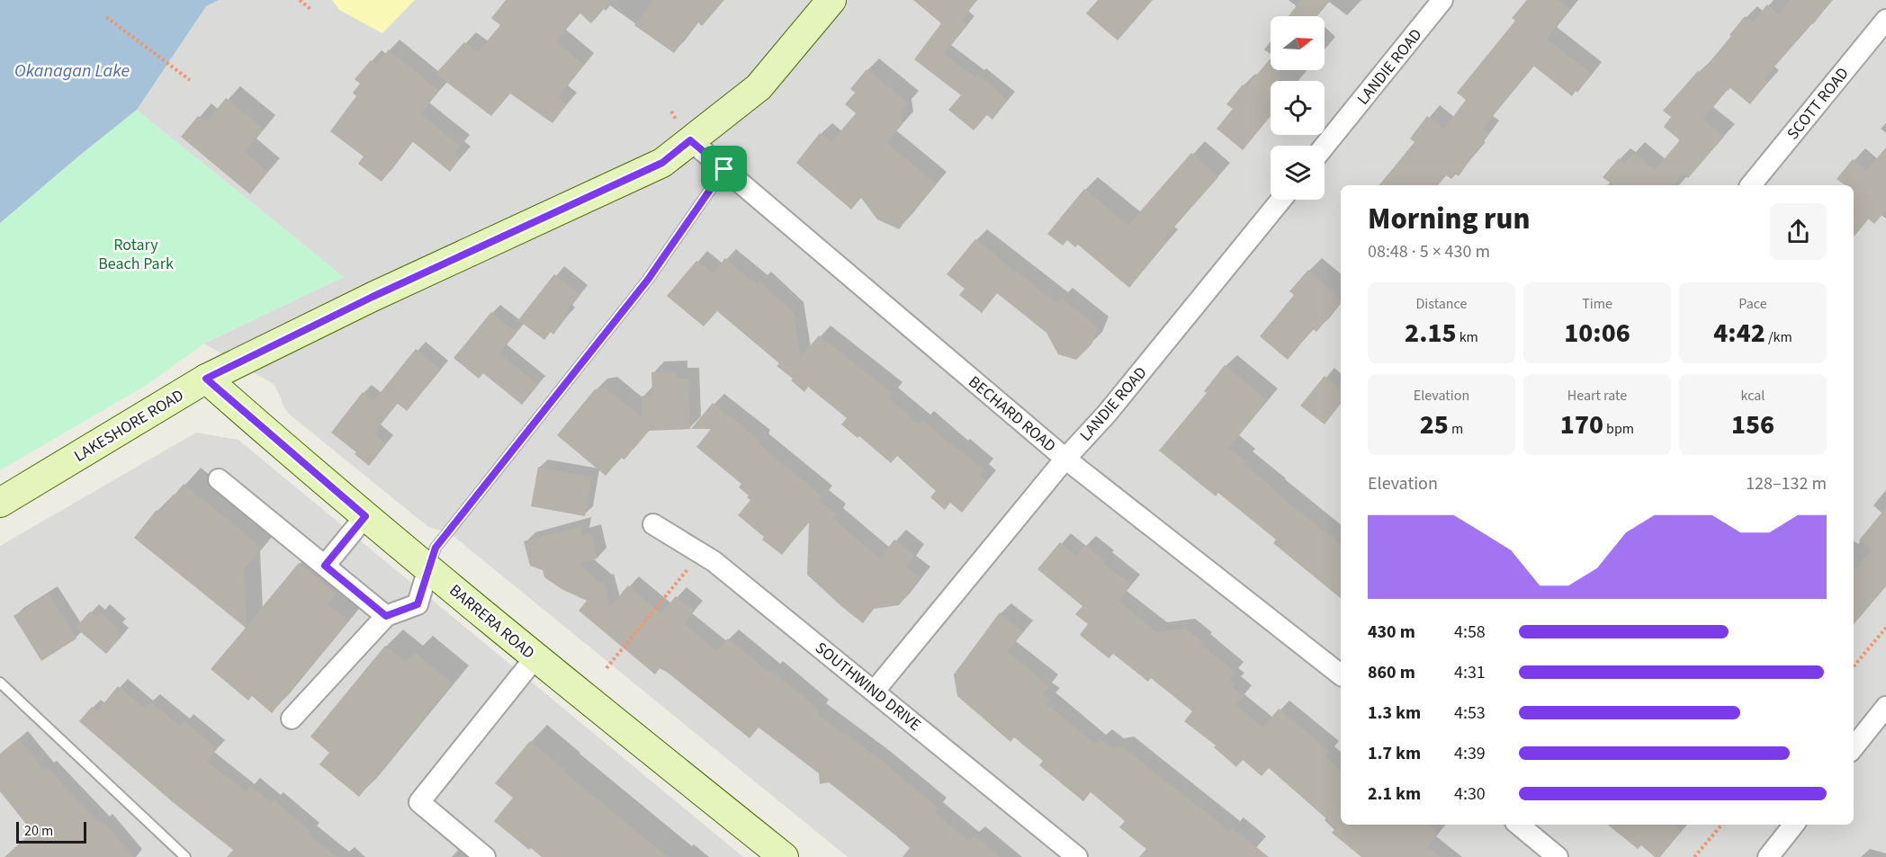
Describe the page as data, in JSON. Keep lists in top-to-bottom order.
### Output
{
  "streets": {
    "main road": ["LAKESHORE ROAD", "BARRERA ROAD"],
    "street": [
      "LANDIE ROAD",
      "SCOTT ROAD",
      "BECHARD ROAD",
      "SOUTHWIND DRIVE"
    ]
  },
  "crossings": [
    ["LANDIE ROAD", "BECHARD ROAD"],
    ["LANDIE ROAD", "SOUTHWIND DRIVE"],
    ["BECHARD ROAD", "LAKESHORE ROAD"],
    ["LAKESHORE ROAD", "BARRERA ROAD"]
  ],
  "water": ["Okanagan Lake"],
  "parks": ["Rotary Beach Park"],
  "scale_bar": "20 m",
  "north": "right",
  "page": {
    "heading": ["Morning run", "08:48 · 5 × 430 m"],
    "stats": [
      ["Distance", "2.15 km"],
      ["Time", "10:06"],
      ["Pace", "4:42 /km"],
      ["Elevation", "25 m"],
      ["Heart rate", "170 bpm"],
      ["kcal", "156"]
    ],
    "chart": ["Elevation", "128–132 m"],
    "list": [
      {
        "name": "430 m",
        "note": "4:58"
      },
      {
        "name": "860 m",
        "note": "4:31"
      },
      {
        "name": "1.3 km",
        "note": "4:53"
      },
      {
        "name": "1.7 km",
        "note": "4:39"
      },
      {
        "name": "2.1 km",
        "note": "4:30"
      }
    ],
    "scale": "20 m"
  }
}
